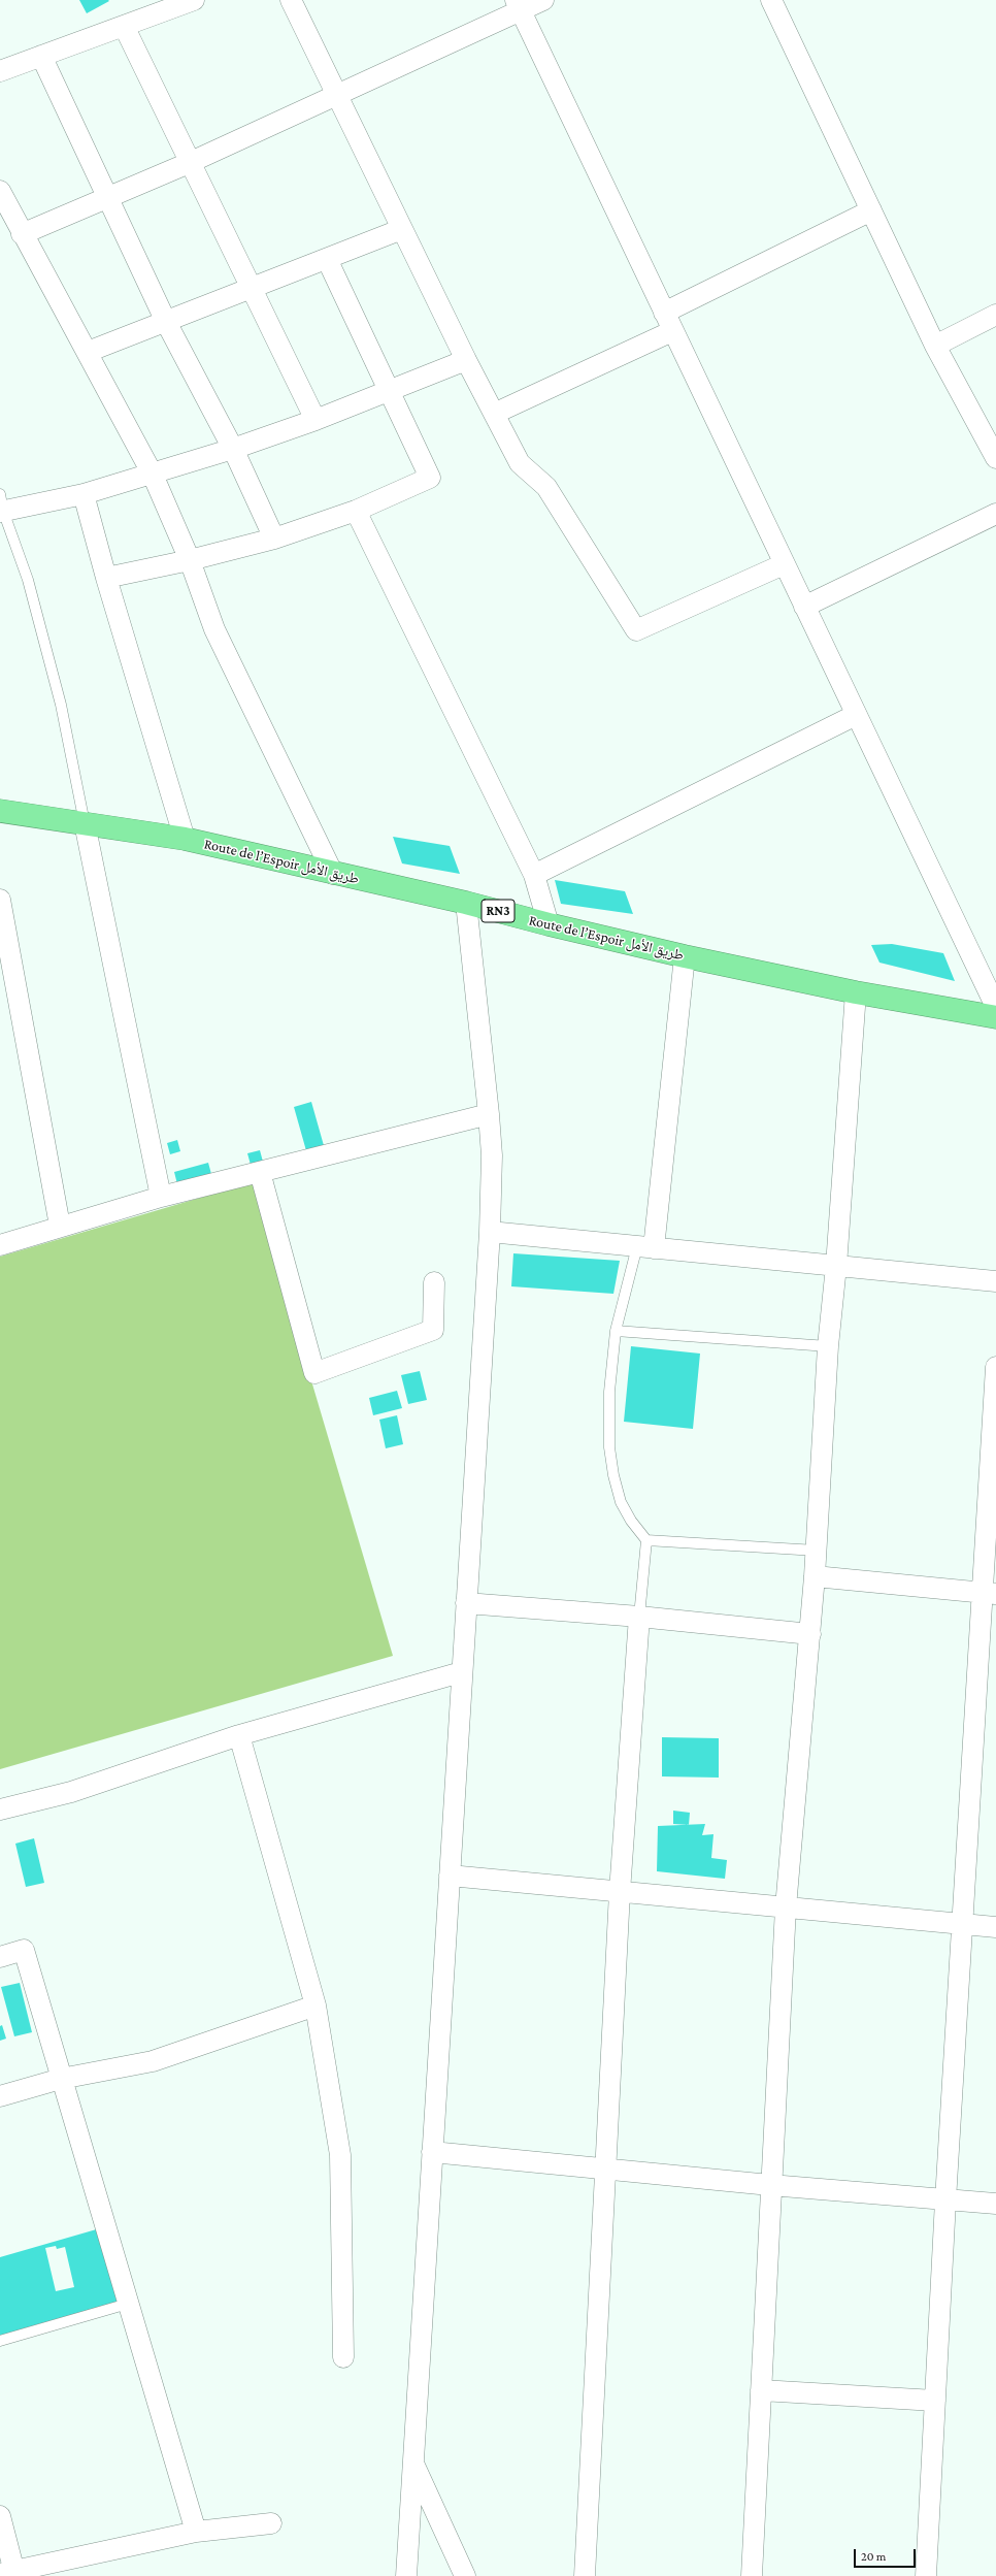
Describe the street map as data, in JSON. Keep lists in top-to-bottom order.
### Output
{
  "streets": {
    "highway": ["Route de l’Espoir طريق الأمل", "RN3"]
  },
  "scale_bar": "20 m"
}
